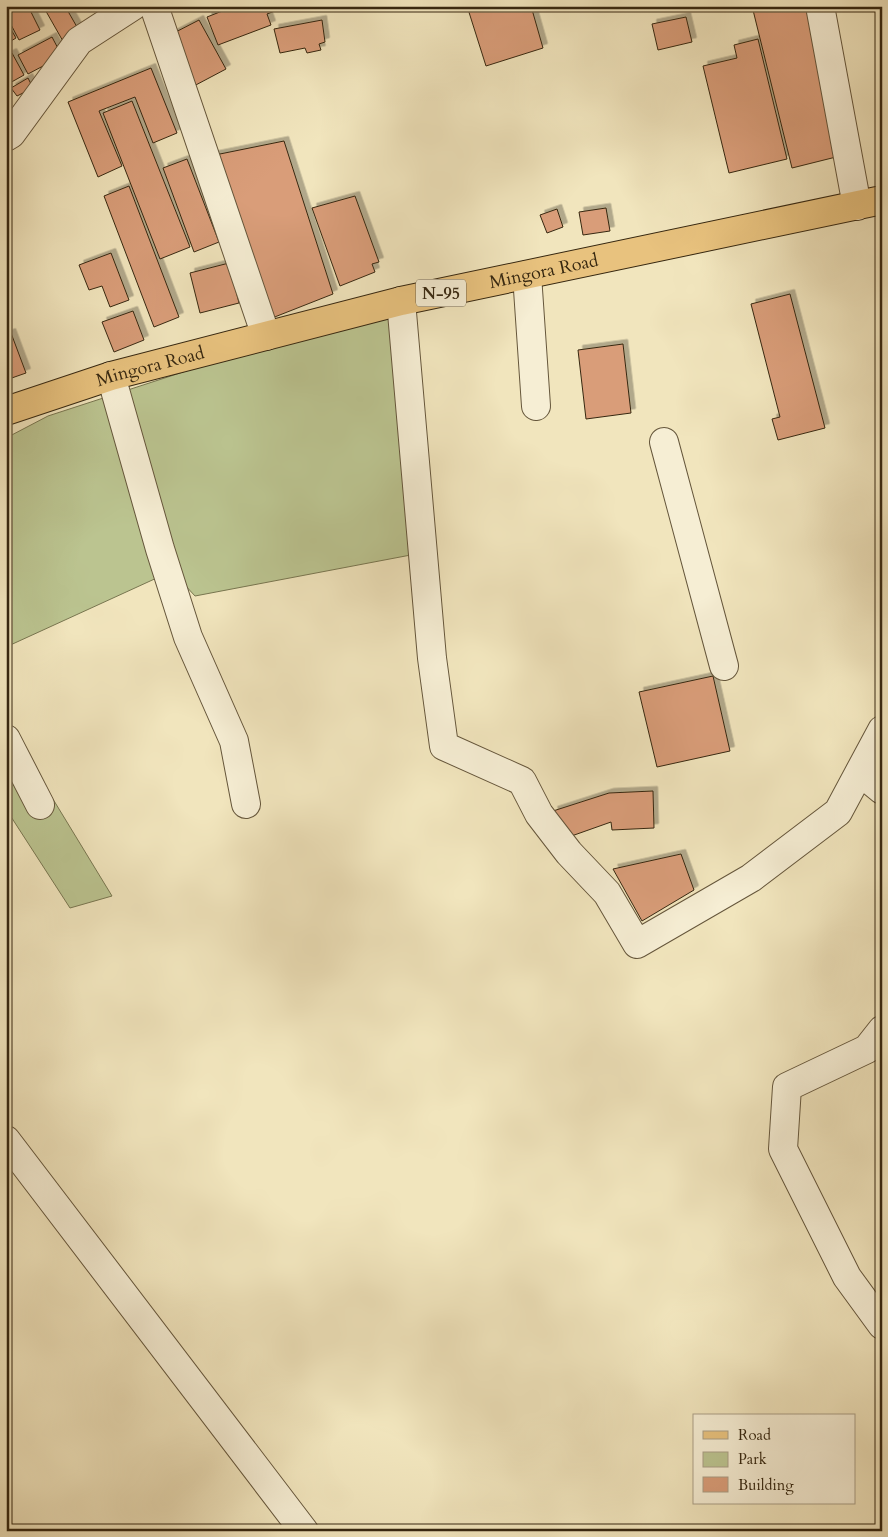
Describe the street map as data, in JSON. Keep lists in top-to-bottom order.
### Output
{
  "streets": {
    "main road": ["Mingora Road", "N-95"]
  },
  "legend": ["Road", "Park", "Building"]
}
